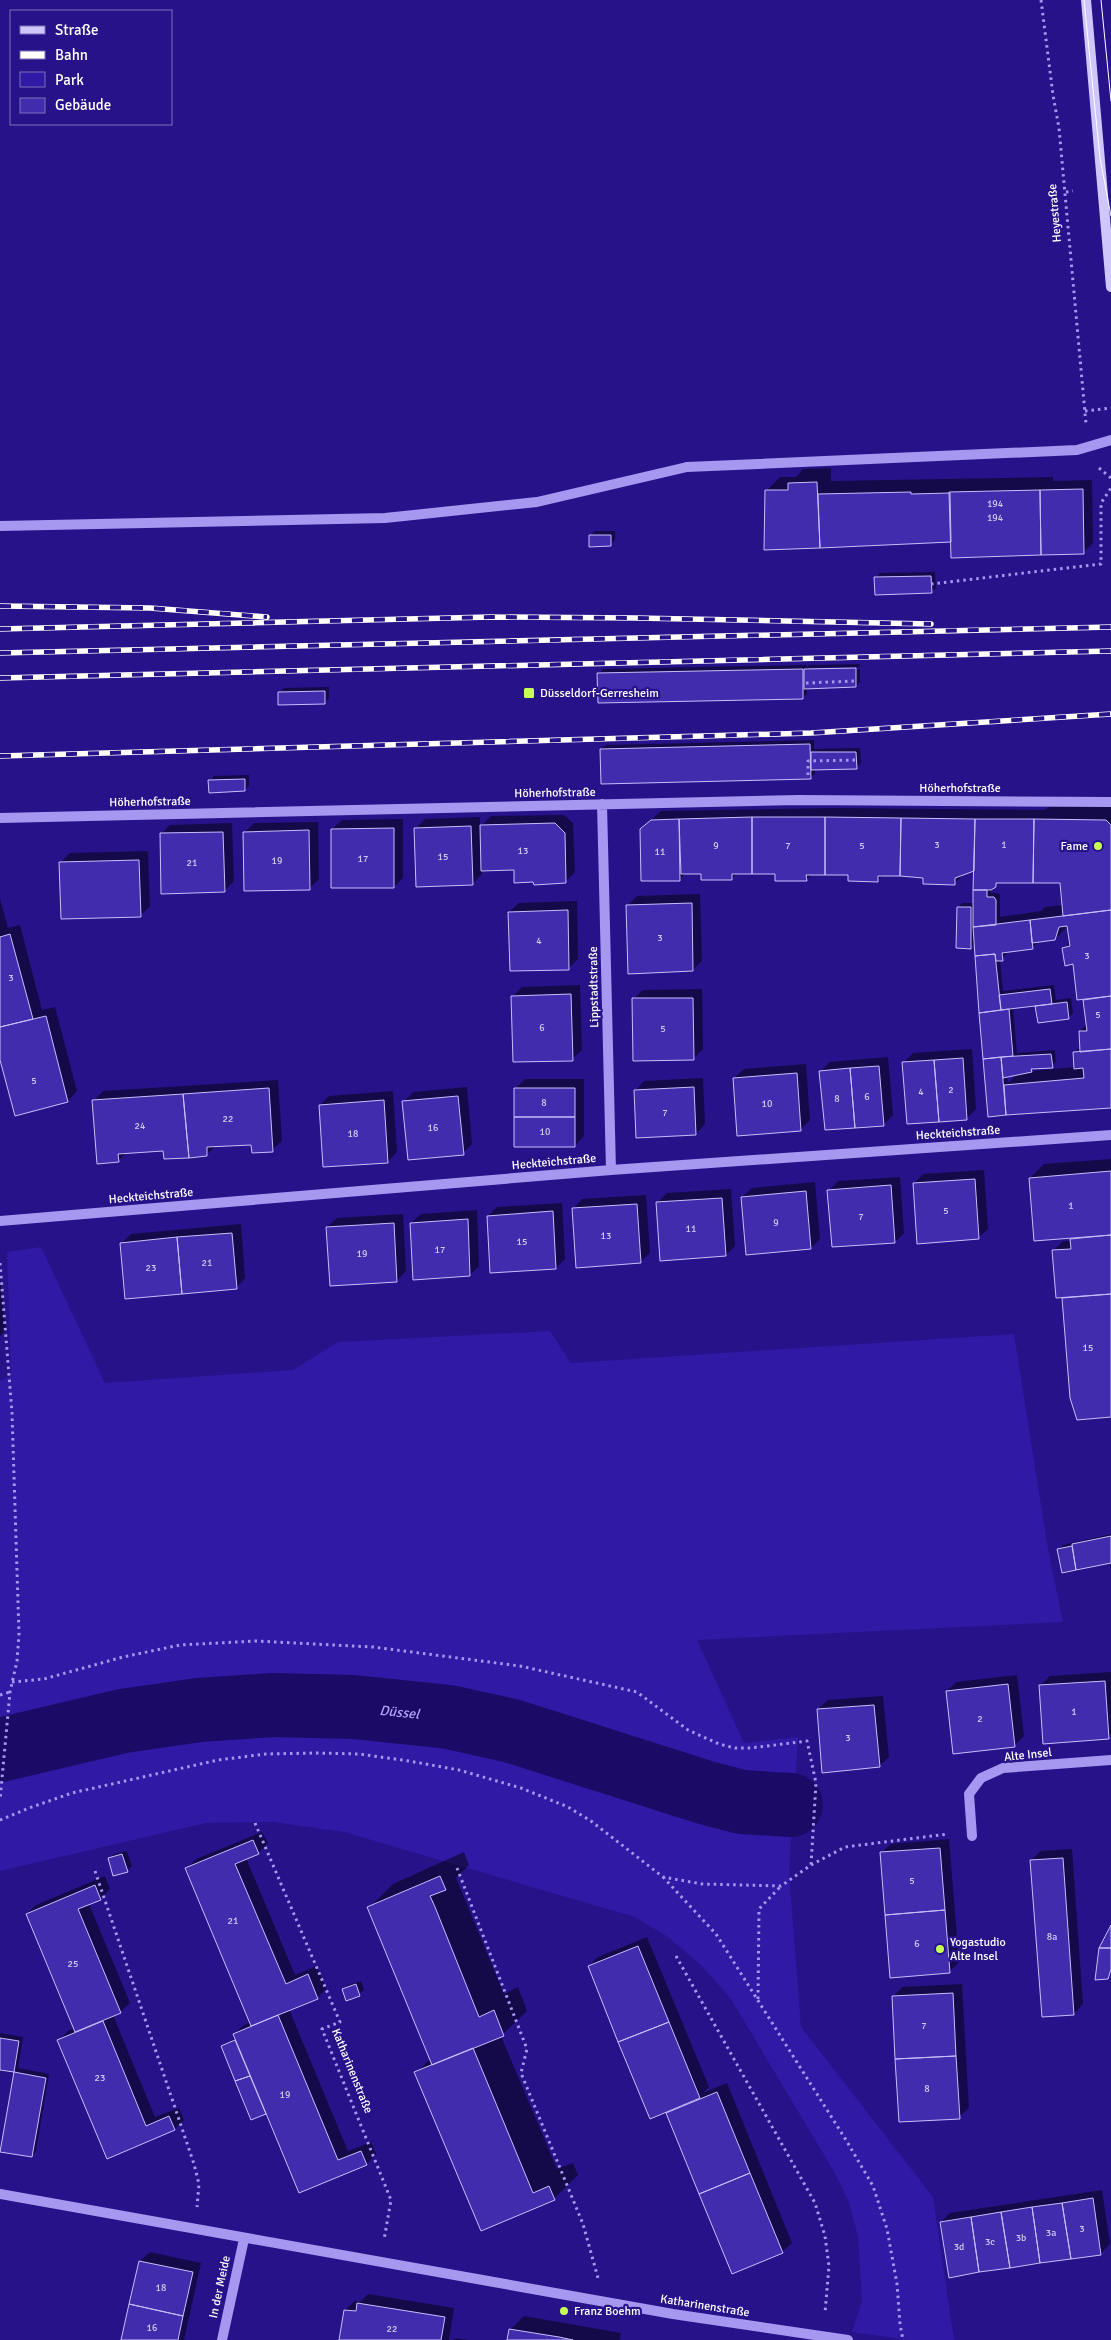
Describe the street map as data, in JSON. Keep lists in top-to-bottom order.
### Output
{
  "streets": {
    "street": [
      "Höherhofstraße",
      "Lippstadtstraße",
      "Heckteichstraße",
      "Alte Insel",
      "Katharinenstraße",
      "In der Meide"
    ],
    "path": ["Heyestraße"]
  },
  "crossings": [
    ["Höherhofstraße", "Lippstadtstraße"],
    ["Lippstadtstraße", "Heckteichstraße"],
    ["Katharinenstraße", "In der Meide"]
  ],
  "water": ["Düssel"],
  "places": {
    "transit": ["Düsseldorf-Gerresheim"],
    "other": ["Fame", "Yogastudio Alte Insel", "Franz Boehm"]
  },
  "house_numbers": [
    "194",
    "194",
    "3",
    "1",
    "9",
    "7",
    "5",
    "13",
    "11",
    "15",
    "17",
    "19",
    "21",
    "3",
    "4",
    "3",
    "3",
    "5",
    "6",
    "5",
    "5",
    "2",
    "4",
    "6",
    "8",
    "8",
    "10",
    "7",
    "22",
    "24",
    "16",
    "10",
    "18",
    "1",
    "5",
    "7",
    "9",
    "11",
    "13",
    "15",
    "17",
    "19",
    "21",
    "23",
    "15",
    "1",
    "2",
    "3",
    "5",
    "21",
    "8a",
    "6",
    "25",
    "7",
    "23",
    "8",
    "19",
    "3",
    "3a",
    "3b",
    "3c",
    "3d",
    "18",
    "16",
    "22"
  ],
  "legend": [
    "Straße",
    "Bahn",
    "Park",
    "Gebäude"
  ]
}
